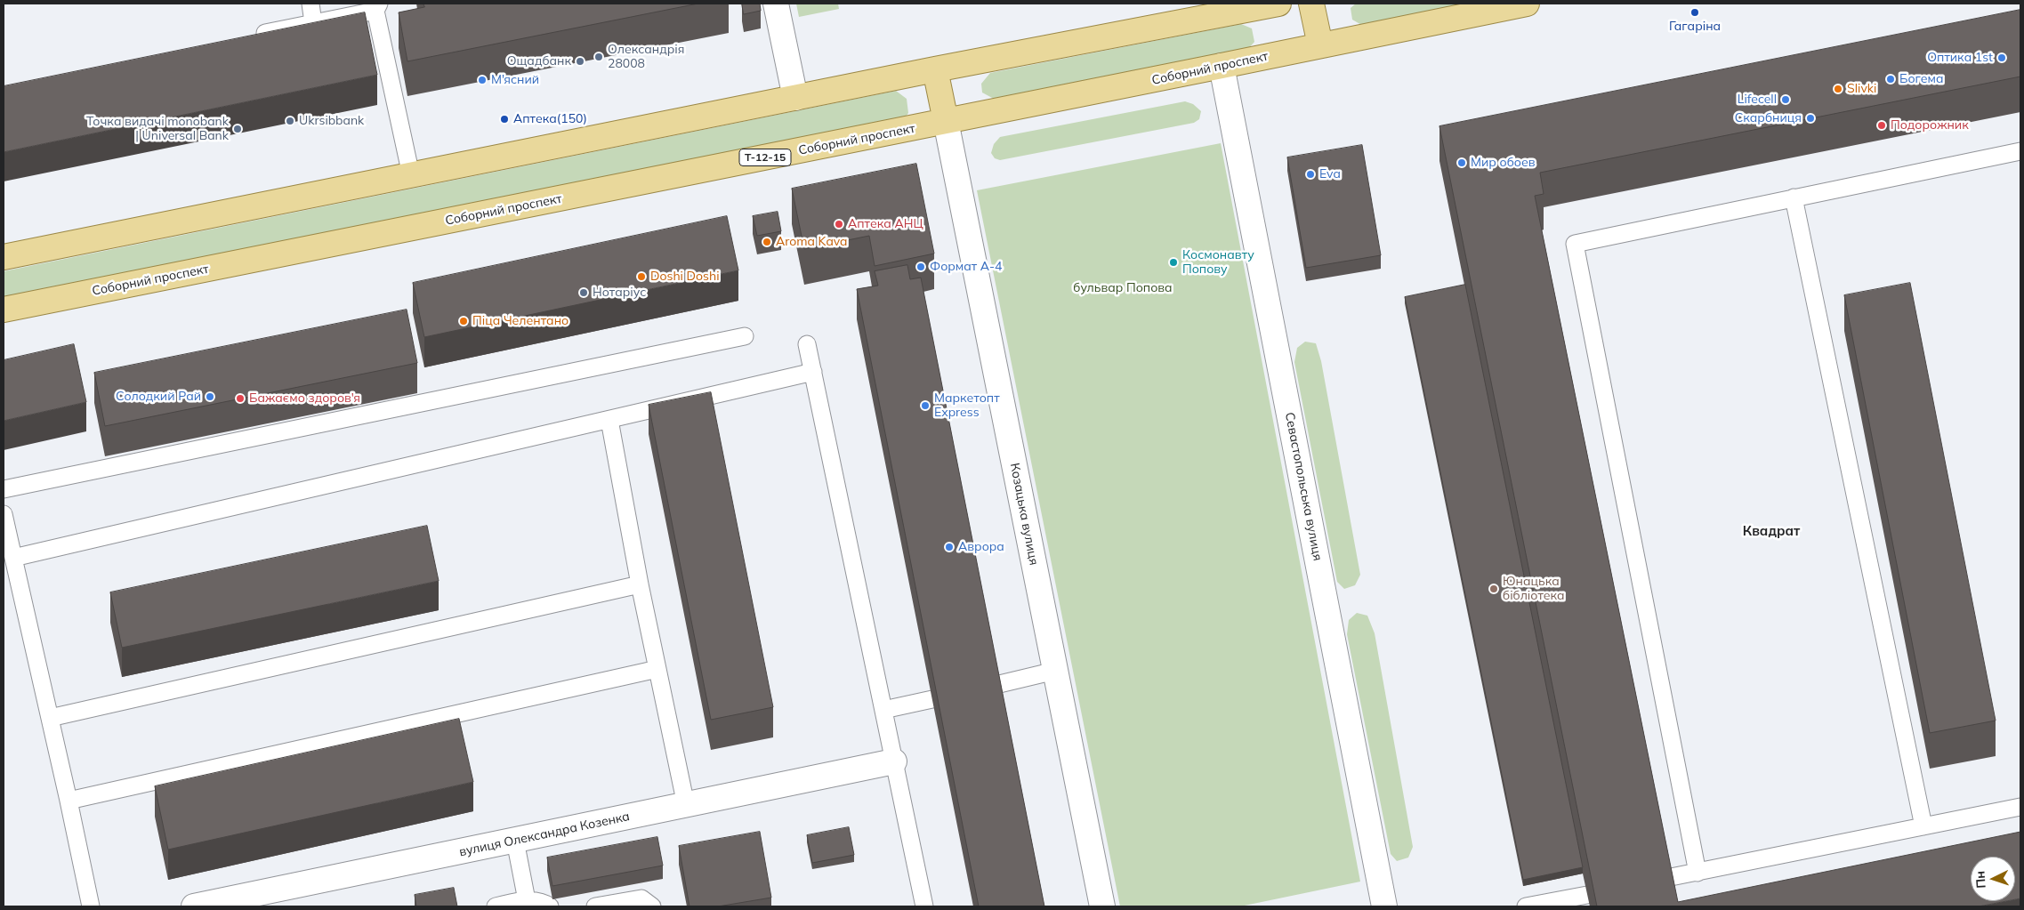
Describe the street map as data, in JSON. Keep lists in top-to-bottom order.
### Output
{
  "streets": {
    "main road": ["Соборний проспект", "Т-12-15"],
    "street": ["Севастопольська вулиця", "Козацька вулиця", "вулиця Олександра Козенка"]
  },
  "crossings": [
    ["Соборний проспект", "Севастопольська вулиця"],
    ["Соборний проспект", "Козацька вулиця"]
  ],
  "districts": ["Квадрат"],
  "parks": ["бульвар Попова"],
  "places": [
    "Гагаріна",
    "Олександрія 28008",
    "Оптика 1st",
    "Ощадбанк",
    "Богема",
    "М'ясний",
    "Slivki",
    "Lifecell",
    "Скарбниця",
    "Аптека(150)",
    "Ukrsibbank",
    "Подорожник",
    "Точка видачі monobank | Universal Bank",
    "Мир обоев",
    "Eva",
    "Аптека АНЦ",
    "Aroma Kava",
    "Космонавту Попову",
    "Формат А-4",
    "Doshi Doshi",
    "Нотаріус",
    "Піца Челентано",
    "Солодкий Рай",
    "Бажаємо здоров'я",
    "Маркетопт Express",
    "Аврора",
    "Юнацька бібліотека"
  ],
  "north": "left"
}
